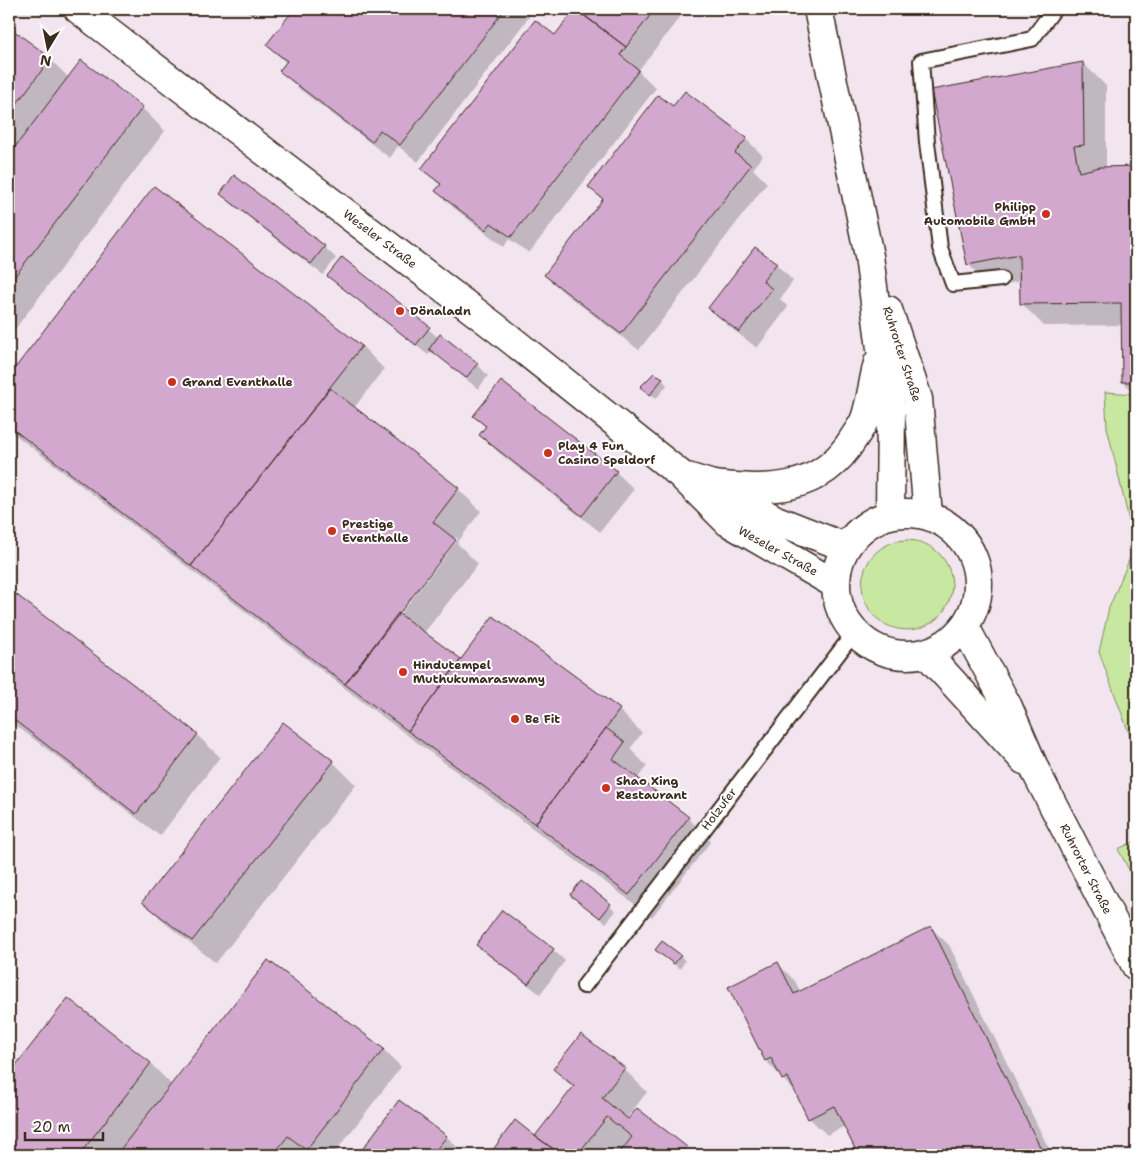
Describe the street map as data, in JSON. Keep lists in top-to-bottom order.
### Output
{
  "streets": {
    "main road": ["Weseler Straße", "Ruhrorter Straße"],
    "lane": ["Holzufer"]
  },
  "crossings": [
    ["Weseler Straße", "Ruhrorter Straße"],
    ["Weseler Straße", "Holzufer"],
    ["Ruhrorter Straße", "Holzufer"]
  ],
  "places": [
    "Philipp Automobile GmbH",
    "Dönaladn",
    "Grand Eventhalle",
    "Play 4 Fun Casino Speldorf",
    "Prestige Eventhalle",
    "Hindutempel Muthukumaraswamy",
    "Be Fit",
    "Shao Xing Restaurant"
  ],
  "scale_bar": "20 m",
  "north": "bottom"
}
